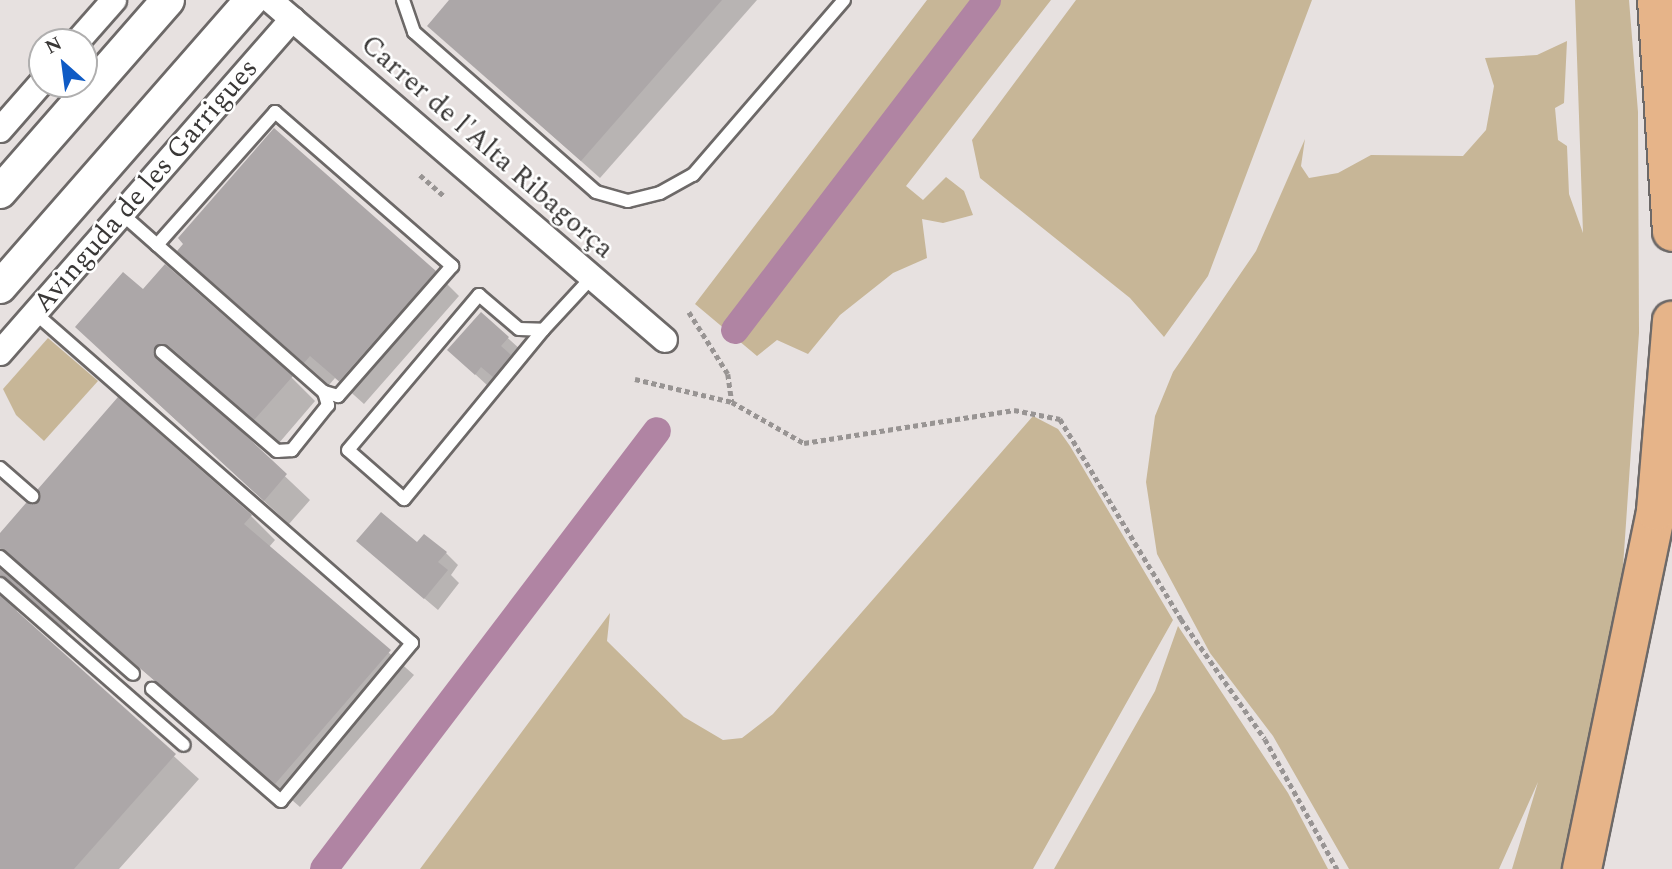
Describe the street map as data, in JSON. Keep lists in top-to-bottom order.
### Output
{
  "streets": {
    "street": ["Carrer de l'Alta Ribagorça", "Avinguda de les Garrigues"]
  },
  "crossings": [
    ["Carrer de l'Alta Ribagorça", "Avinguda de les Garrigues"]
  ],
  "north": "top left"
}
